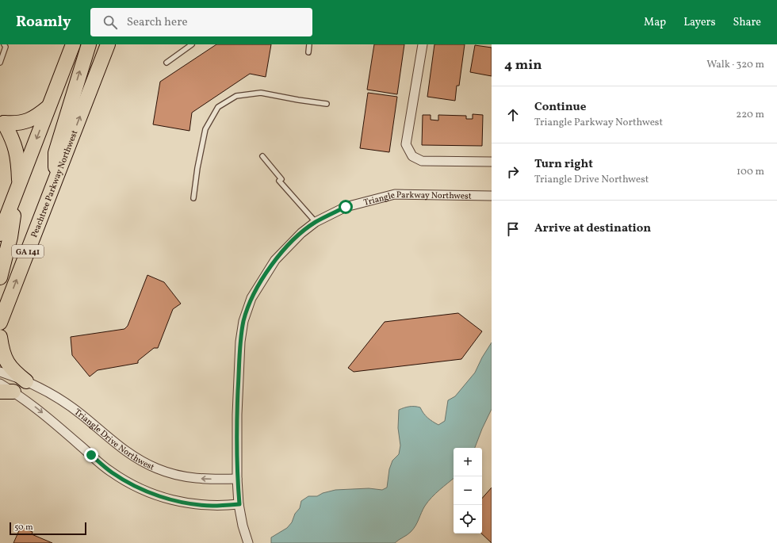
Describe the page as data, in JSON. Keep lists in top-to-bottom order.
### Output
{
  "streets": {
    "highway": ["Peachtree Parkway Northwest", "GA 141"],
    "street": ["Triangle Parkway Northwest", "Triangle Drive Northwest"]
  },
  "crossings": [
    ["Triangle Parkway Northwest", "Triangle Drive Northwest"]
  ],
  "scale_bar": "50 m",
  "page": {
    "header": "Roamly",
    "search": "Search here",
    "nav": ["Map", "Layers", "Share"],
    "heading": ["4 min", "Walk · 320 m"],
    "list": [
      ["Continue", "Triangle Parkway Northwest", "220 m"],
      ["Turn right", "Triangle Drive Northwest", "100 m"],
      "Arrive at destination"
    ],
    "map_buttons": ["+", "−"],
    "scale": "50 m"
  }
}
